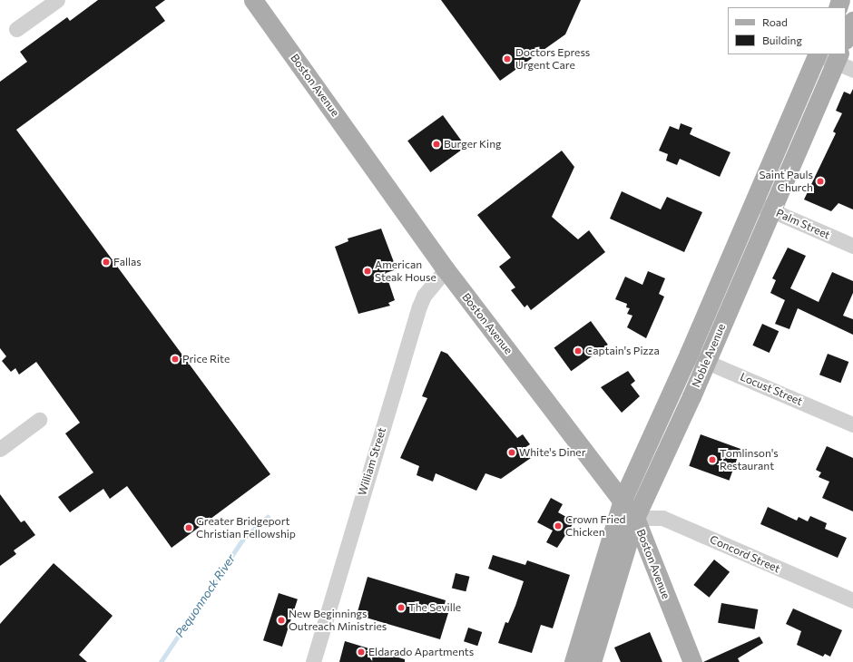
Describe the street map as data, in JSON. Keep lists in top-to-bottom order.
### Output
{
  "streets": {
    "main road": ["Boston Avenue", "Noble Avenue"],
    "street": [
      "Palm Street",
      "Locust Street",
      "William Street",
      "Concord Street"
    ]
  },
  "crossings": [
    ["Boston Avenue", "Noble Avenue"],
    ["Boston Avenue", "William Street"],
    ["Boston Avenue", "Concord Street"],
    ["Palm Street", "Noble Avenue"],
    ["Noble Avenue", "Locust Street"],
    ["Noble Avenue", "Concord Street"]
  ],
  "water": ["Pequonnock River"],
  "places": [
    "Doctors Epress Urgent Care",
    "Burger King",
    "Saint Pauls Church",
    "Fallas",
    "American Steak House",
    "Captain's Pizza",
    "Price Rite",
    "White's Diner",
    "Tomlinson's Restaurant",
    "Crown Fried Chicken",
    "Greater Bridgeport Christian Fellowship",
    "The Seville",
    "New Beginnings Outreach Ministries",
    "Eldarado Apartments"
  ],
  "legend": ["Road", "Building"]
}
